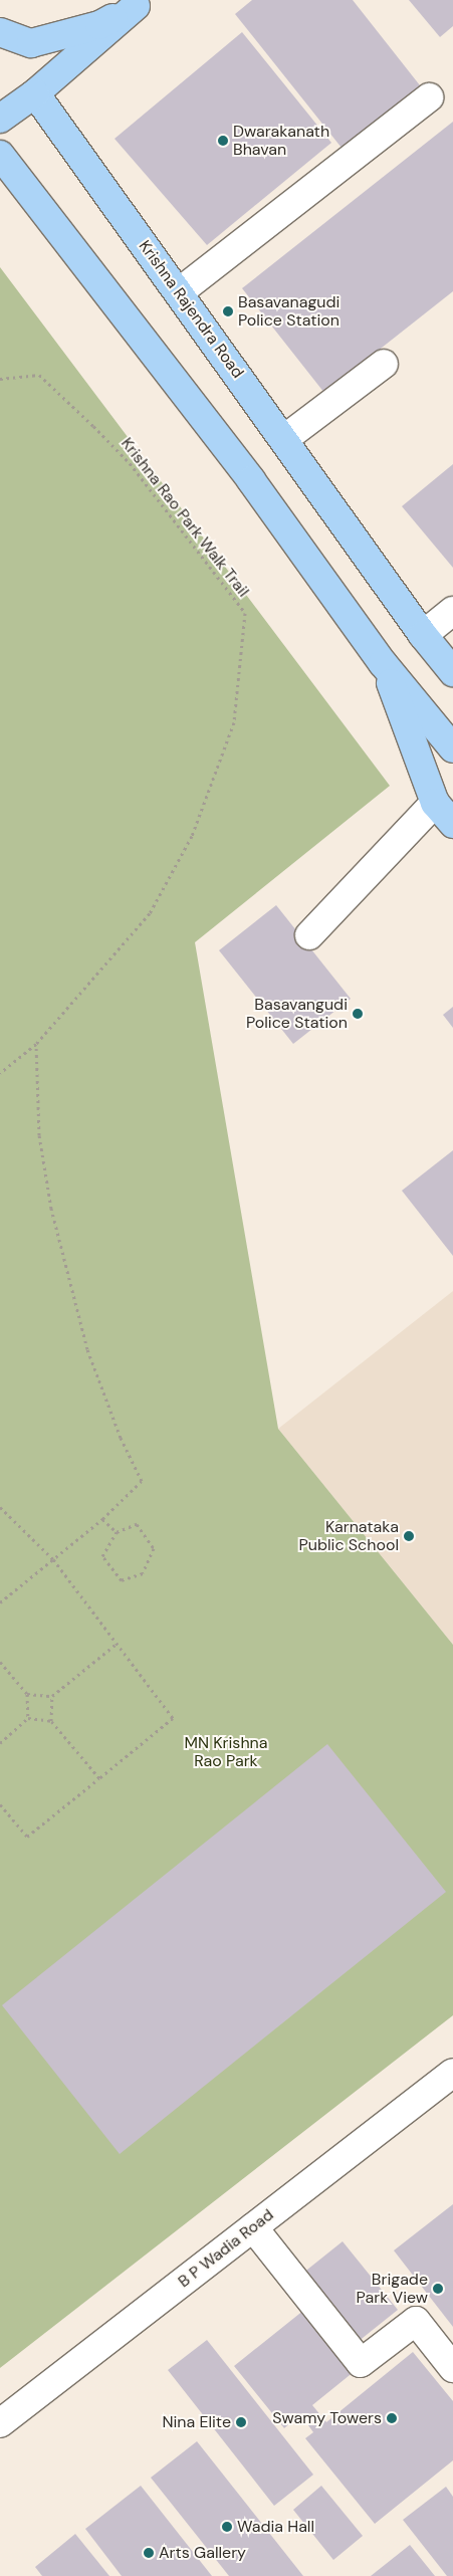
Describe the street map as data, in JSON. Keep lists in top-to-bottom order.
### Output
{
  "streets": {
    "main road": ["Krishna Rajendra Road"],
    "street": ["B P Wadia Road"],
    "path": ["Krishna Rao Park Walk Trail"]
  },
  "parks": ["MN Krishna Rao Park"],
  "places": [
    "Dwarakanath Bhavan",
    "Basavanagudi Police Station",
    "Basavangudi Police Station",
    "Karnataka Public School",
    "Brigade Park View",
    "Swamy Towers",
    "Nina Elite",
    "Wadia Hall",
    "Arts Gallery"
  ]
}
